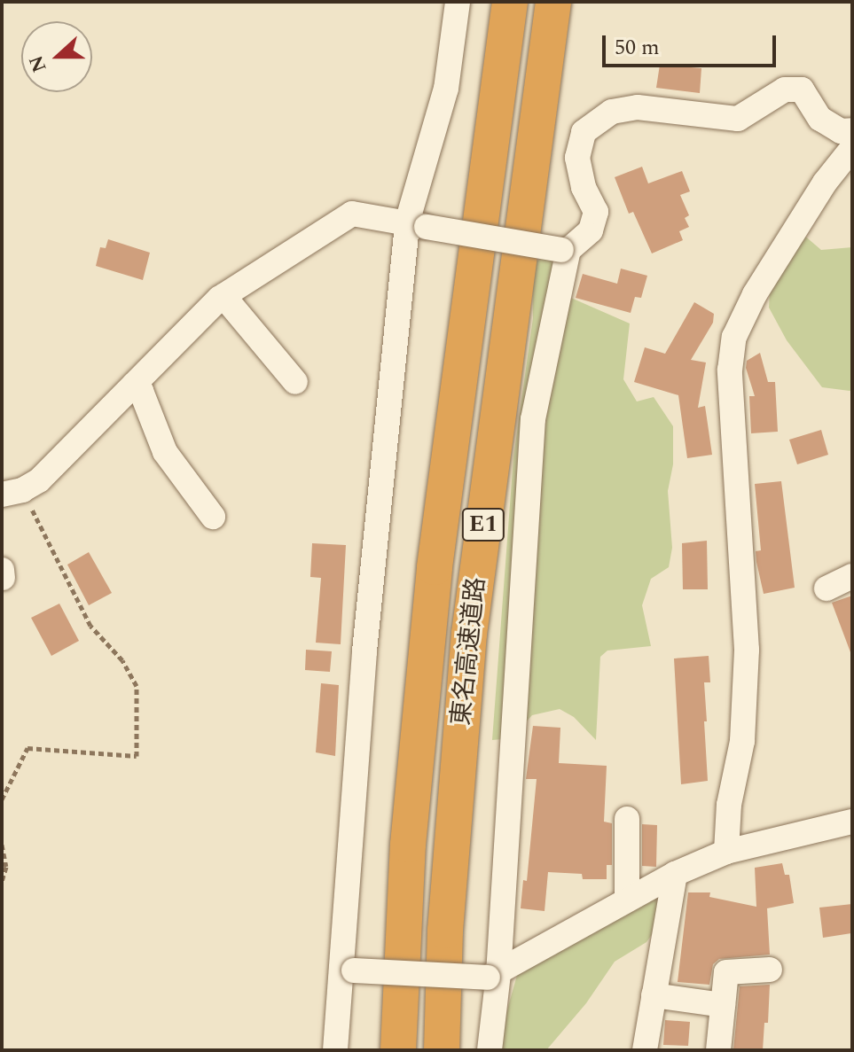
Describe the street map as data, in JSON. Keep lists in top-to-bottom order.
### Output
{
  "streets": {
    "highway": ["E1", "東名高速道路"]
  },
  "scale_bar": "50 m",
  "north": "left"
}
